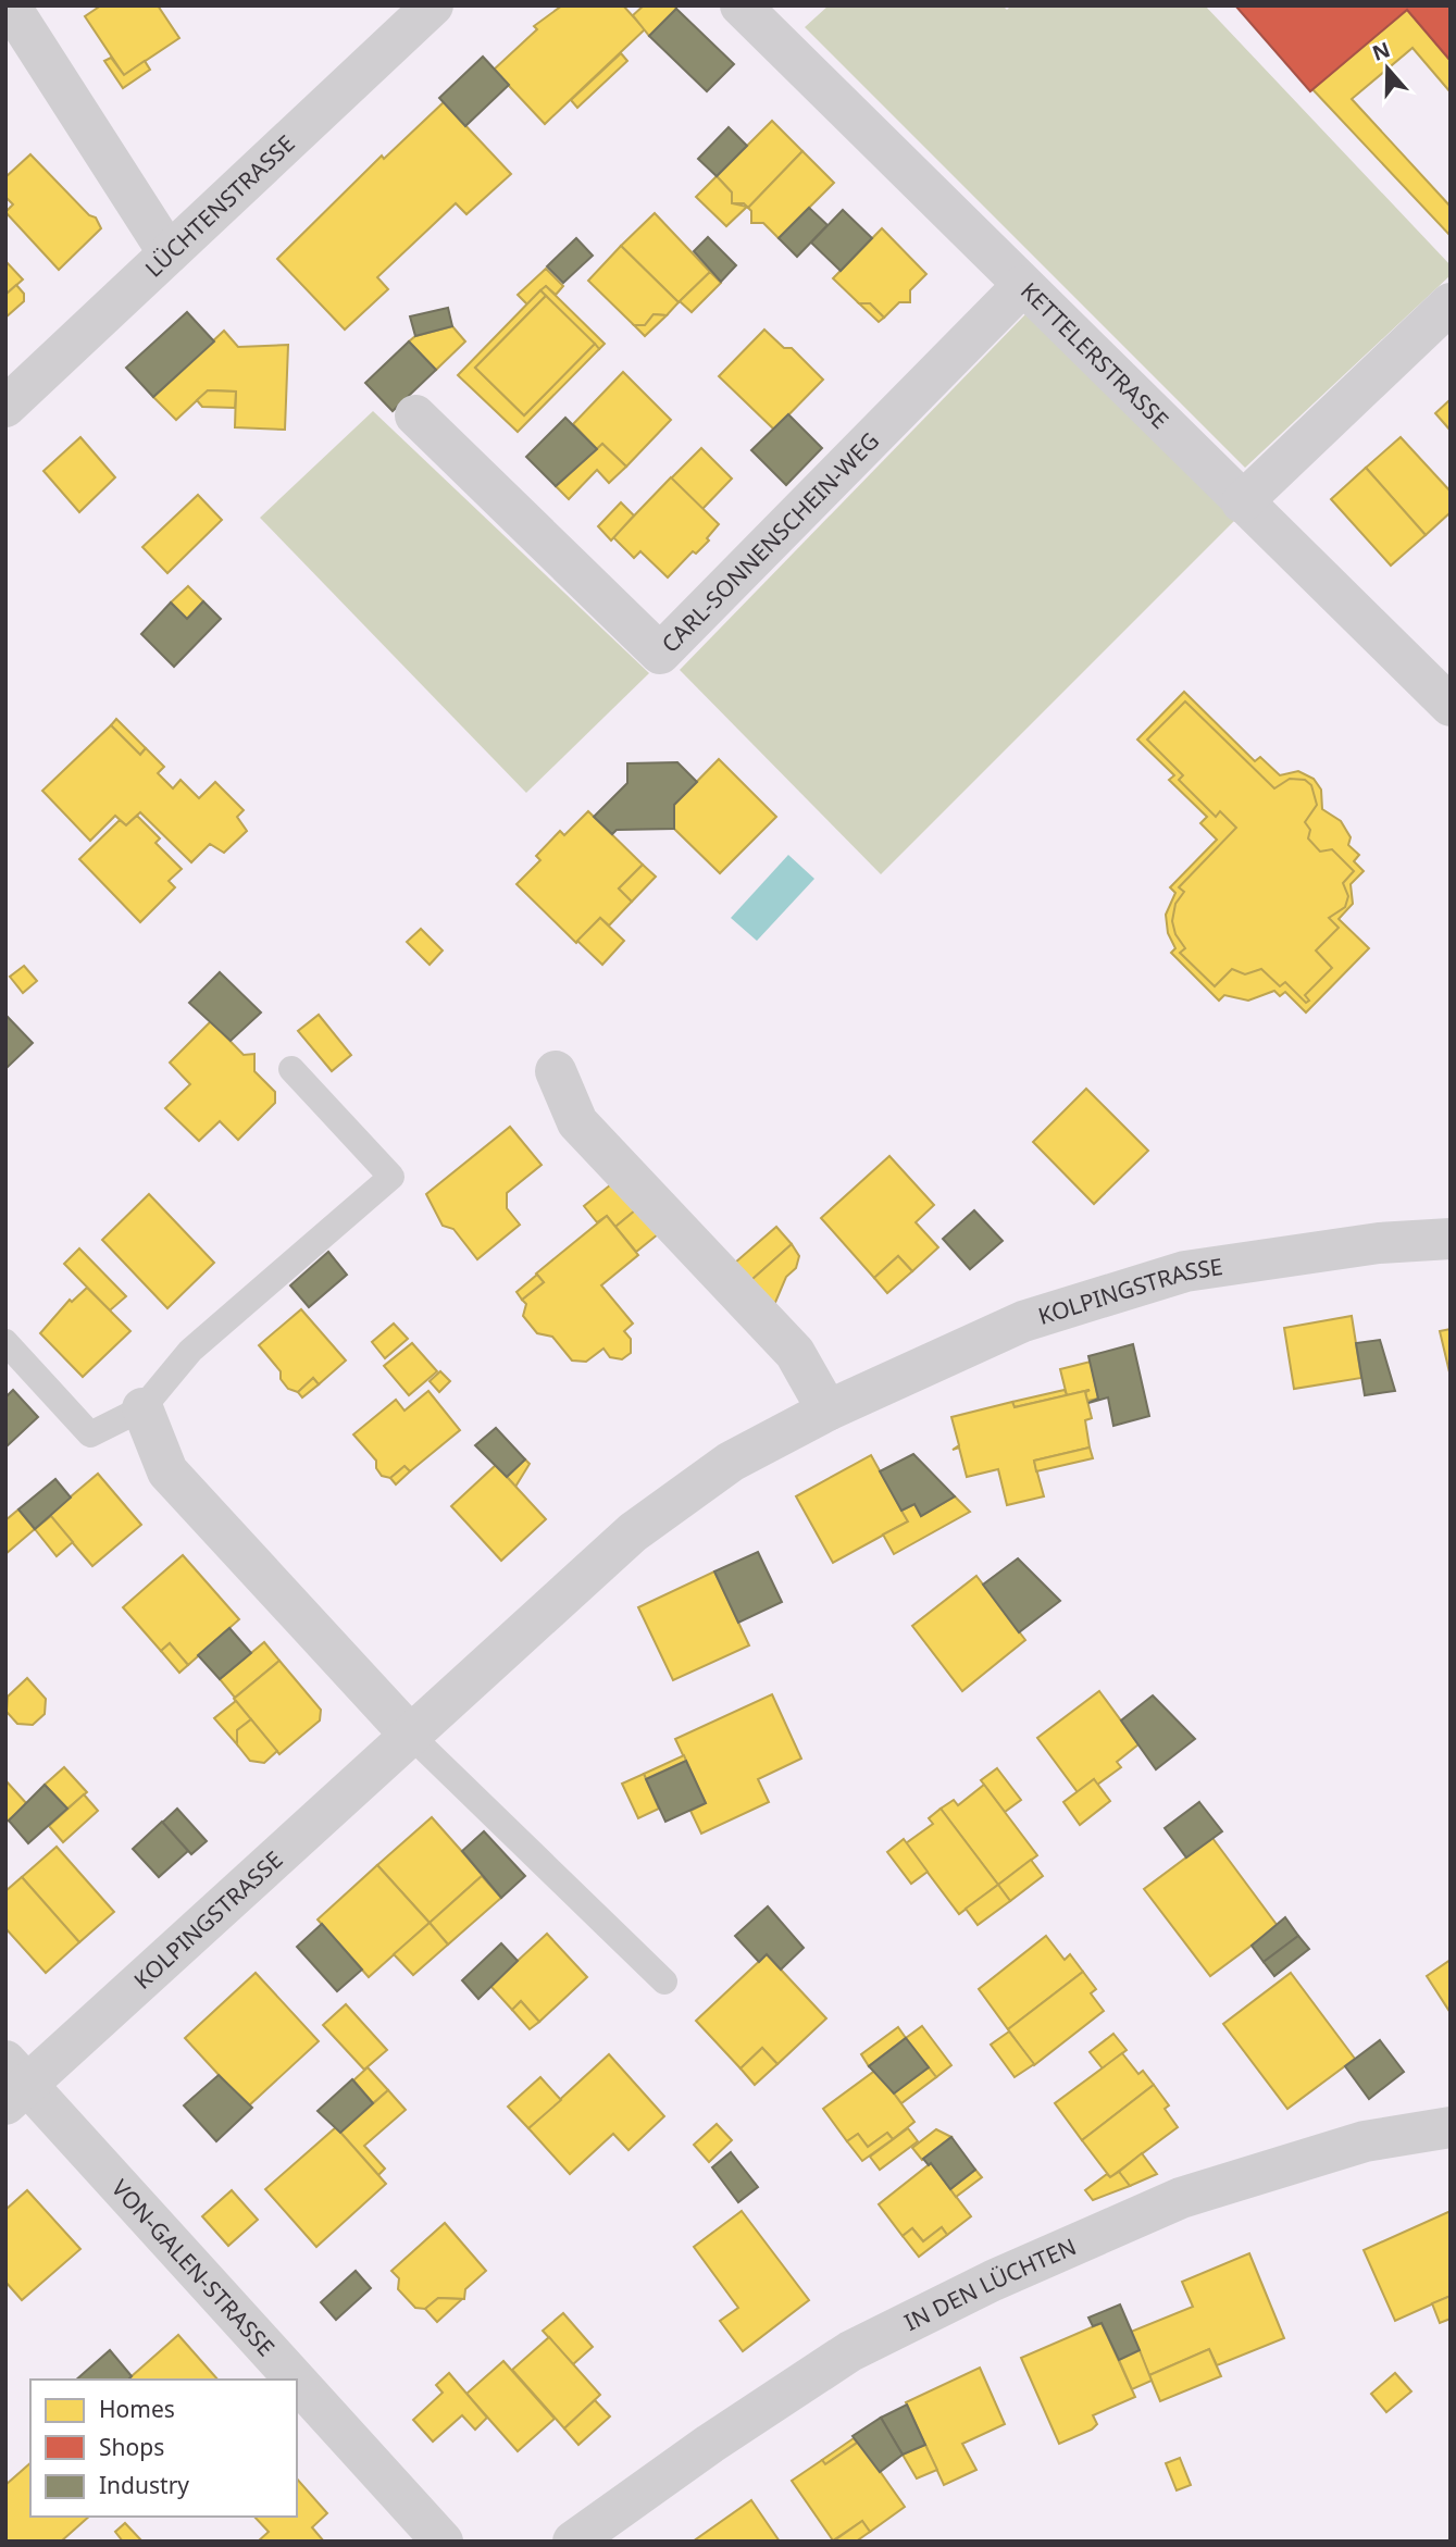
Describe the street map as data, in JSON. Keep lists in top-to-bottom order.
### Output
{
  "streets": {
    "street": [
      "LÜCHTENSTRASSE",
      "KETTELERSTRASSE",
      "CARL-SONNENSCHEIN-WEG",
      "KOLPINGSTRASSE",
      "VON-GALEN-STRASSE",
      "IN DEN LÜCHTEN"
    ]
  },
  "crossings": [
    ["KETTELERSTRASSE", "CARL-SONNENSCHEIN-WEG"],
    ["KOLPINGSTRASSE", "VON-GALEN-STRASSE"]
  ],
  "legend": ["Homes", "Shops", "Industry"],
  "north": "top"
}
